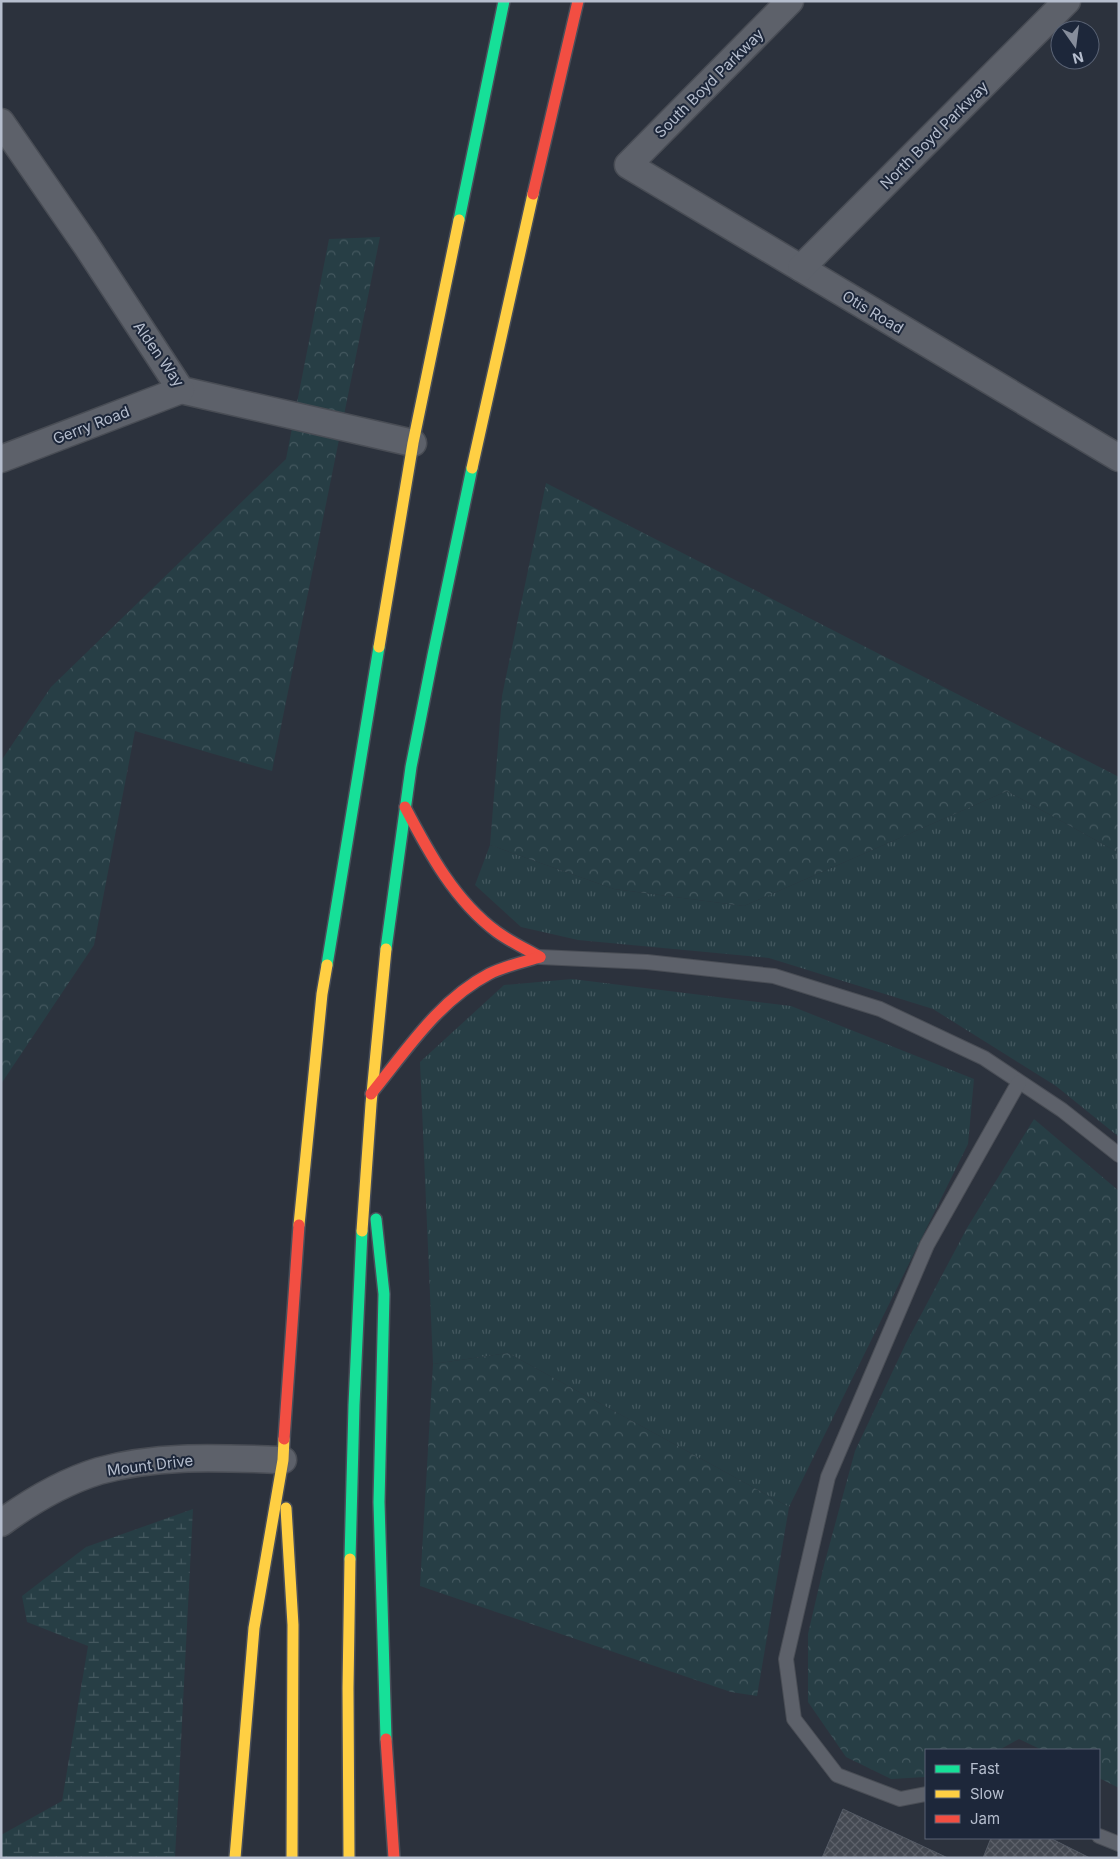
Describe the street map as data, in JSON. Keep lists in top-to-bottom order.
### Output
{
  "streets": {
    "street": [
      "South Boyd Parkway",
      "North Boyd Parkway",
      "Otis Road",
      "Alden Way",
      "Gerry Road",
      "Mount Drive"
    ]
  },
  "crossings": [
    ["South Boyd Parkway", "Otis Road"],
    ["North Boyd Parkway", "Otis Road"],
    ["Alden Way", "Gerry Road"]
  ],
  "legend": ["Fast", "Slow", "Jam"],
  "north": "bottom"
}
